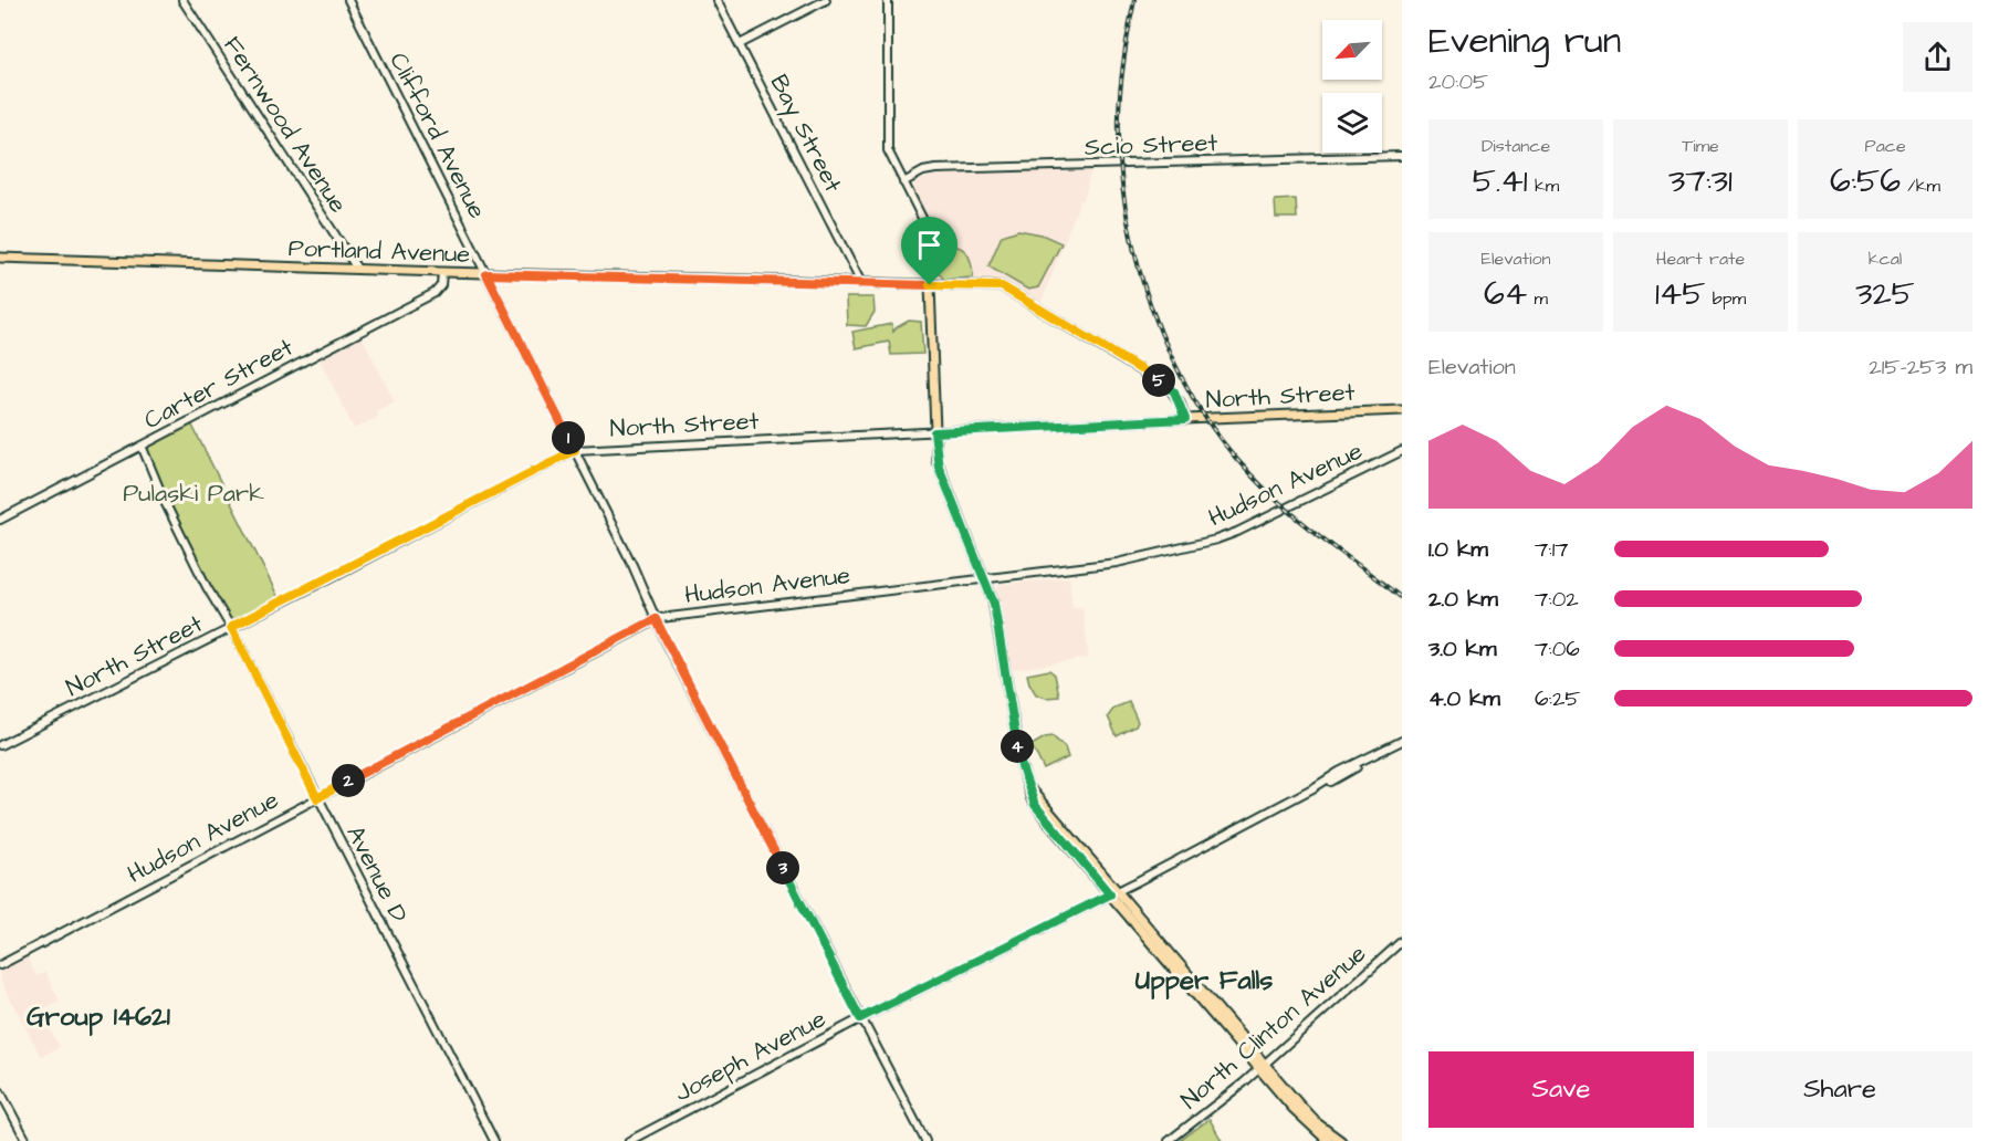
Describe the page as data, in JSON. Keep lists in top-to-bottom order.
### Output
{
  "streets": {
    "main road": [
      "Fernwood Avenue",
      "Bay Street",
      "Clifford Avenue",
      "Scio Street",
      "Portland Avenue",
      "Carter Street",
      "North Street",
      "Hudson Avenue",
      "Avenue D",
      "North Clinton Avenue",
      "Joseph Avenue"
    ]
  },
  "crossings": [
    ["Fernwood Avenue", "Portland Avenue"],
    ["Bay Street", "Portland Avenue"],
    ["Clifford Avenue", "Portland Avenue"],
    ["Clifford Avenue", "North Street"],
    ["Clifford Avenue", "Hudson Avenue"],
    ["Clifford Avenue", "Joseph Avenue"],
    ["Portland Avenue", "Carter Street"],
    ["Portland Avenue", "North Street"],
    ["Carter Street", "Avenue D"],
    ["North Street", "Avenue D"],
    ["Hudson Avenue", "Avenue D"]
  ],
  "districts": ["Upper Falls", "Group 14621"],
  "parks": ["Pulaski Park"],
  "north": "bottom left",
  "page": {
    "heading": ["Evening run", "20:05"],
    "stats": [
      ["Distance", "5.41 km"],
      ["Time", "37:31"],
      ["Pace", "6:56 /km"],
      ["Elevation", "64 m"],
      ["Heart rate", "145 bpm"],
      ["kcal", "325"]
    ],
    "chart": ["Elevation", "215–253 m"],
    "pins": [
      "5",
      "1",
      "4",
      "2",
      "3"
    ],
    "list": [
      {
        "name": "1.0 km",
        "note": "7:17"
      },
      {
        "name": "2.0 km",
        "note": "7:02"
      },
      {
        "name": "3.0 km",
        "note": "7:06"
      },
      {
        "name": "4.0 km",
        "note": "6:25"
      }
    ],
    "buttons": ["Save", "Share"]
  }
}
